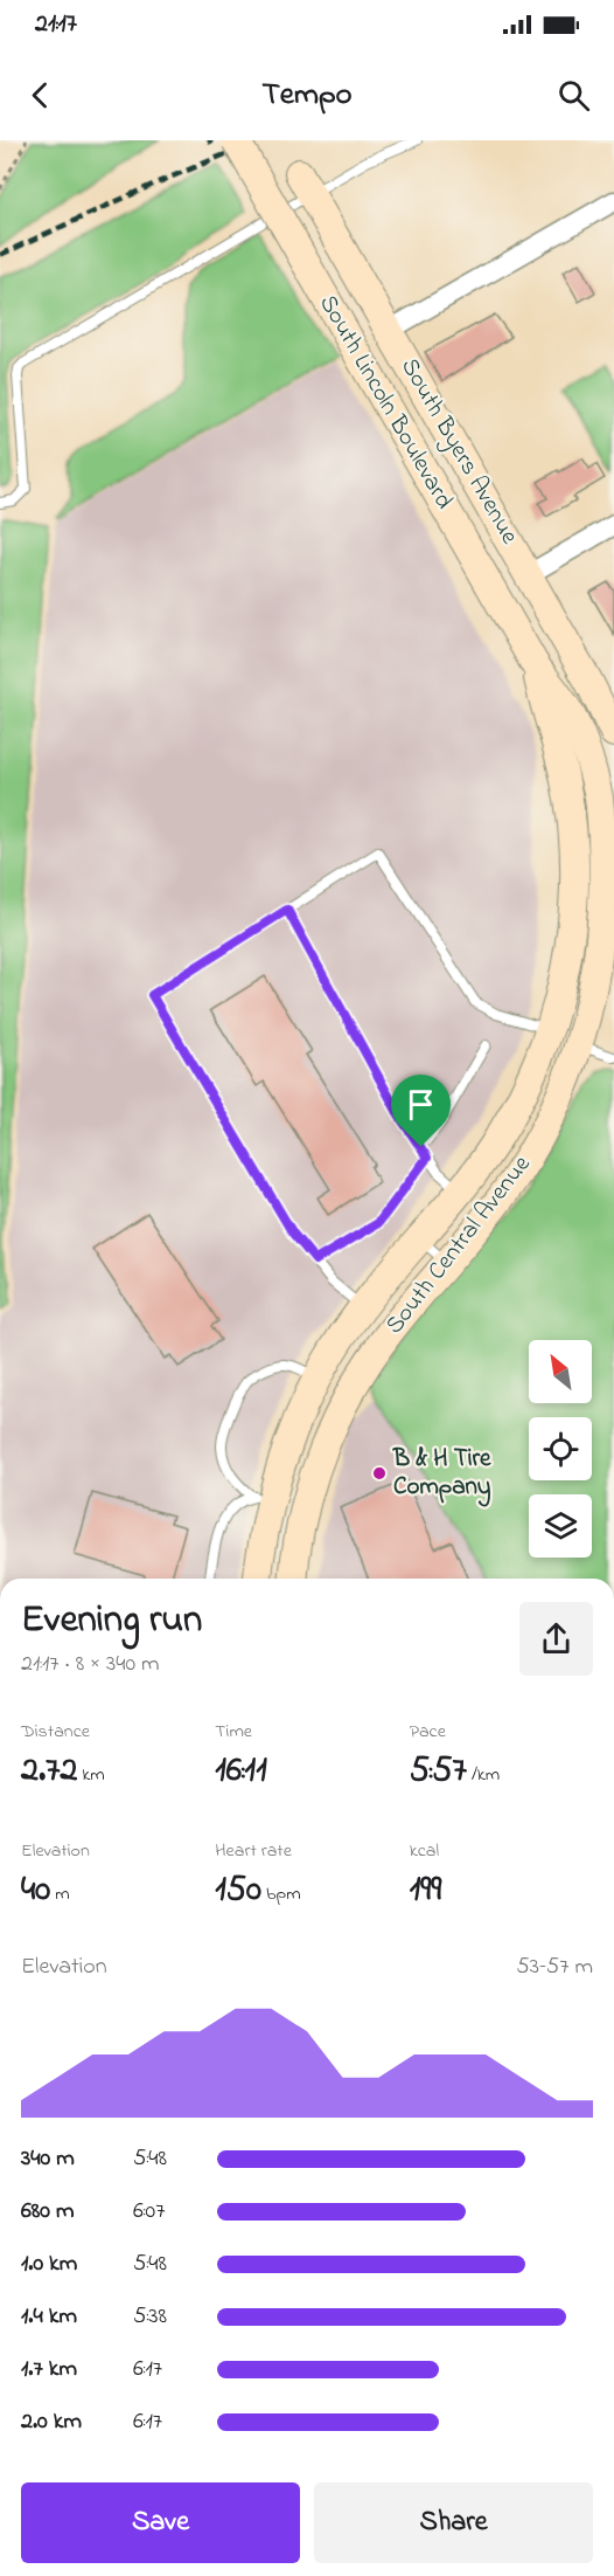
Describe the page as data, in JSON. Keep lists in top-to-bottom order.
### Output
{
  "streets": {
    "main road": ["South Lincoln Boulevard", "South Byers Avenue", "South Central Avenue"]
  },
  "crossings": [
    ["South Lincoln Boulevard", "South Central Avenue"]
  ],
  "places": ["B & H Tire Company"],
  "north": "top left",
  "page": {
    "status": "21:17",
    "header": "Tempo",
    "heading": ["Evening run", "21:17 · 8 × 340 m"],
    "stats": [
      ["Distance", "2.72 km"],
      ["Time", "16:11"],
      ["Pace", "5:57 /km"],
      ["Elevation", "40 m"],
      ["Heart rate", "150 bpm"],
      ["kcal", "199"]
    ],
    "chart": ["Elevation", "53–57 m"],
    "list": [
      {
        "name": "340 m",
        "note": "5:48"
      },
      {
        "name": "680 m",
        "note": "6:07"
      },
      {
        "name": "1.0 km",
        "note": "5:48"
      },
      {
        "name": "1.4 km",
        "note": "5:38"
      },
      {
        "name": "1.7 km",
        "note": "6:17"
      },
      {
        "name": "2.0 km",
        "note": "6:17"
      }
    ],
    "buttons": ["Save", "Share"]
  }
}
